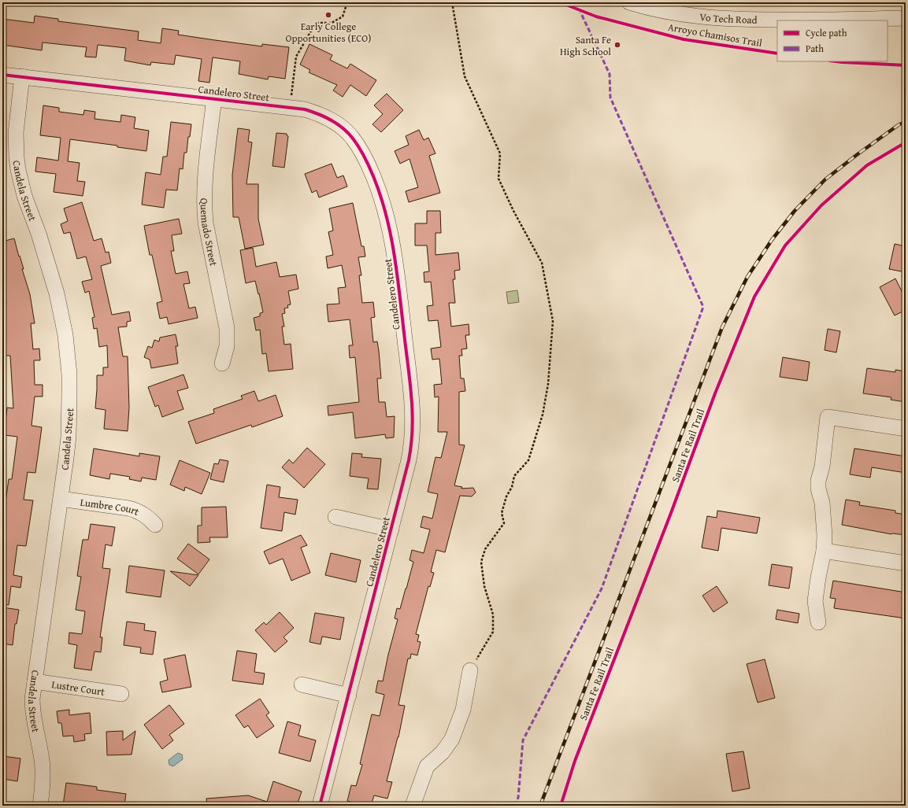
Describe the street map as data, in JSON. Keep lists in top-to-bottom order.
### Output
{
  "streets": {
    "street": [
      "Vo Tech Road",
      "Candelero Street",
      "Candela Street",
      "Quemado Street",
      "Lumbre Court",
      "Lustre Court"
    ],
    "cycle path": ["Arroyo Chamisos Trail", "Santa Fe Rail Trail"]
  },
  "crossings": [
    ["Candelero Street", "Candela Street"],
    ["Candelero Street", "Quemado Street"],
    ["Candela Street", "Lumbre Court"],
    ["Candela Street", "Lustre Court"]
  ],
  "places": ["Early College Opportunities (ECO)", "Santa Fe High School"],
  "legend": ["Cycle path", "Path"]
}
